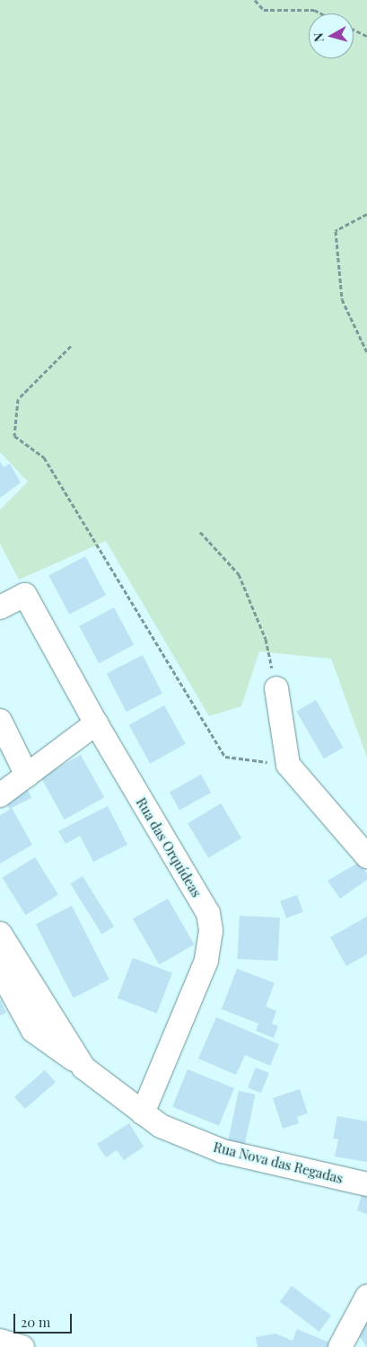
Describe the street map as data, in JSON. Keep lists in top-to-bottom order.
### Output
{
  "streets": {
    "street": ["Rua das Orquídeas", "Rua Nova das Regadas"]
  },
  "crossings": [
    ["Rua das Orquídeas", "Rua Nova das Regadas"]
  ],
  "scale_bar": "20 m",
  "north": "left"
}
